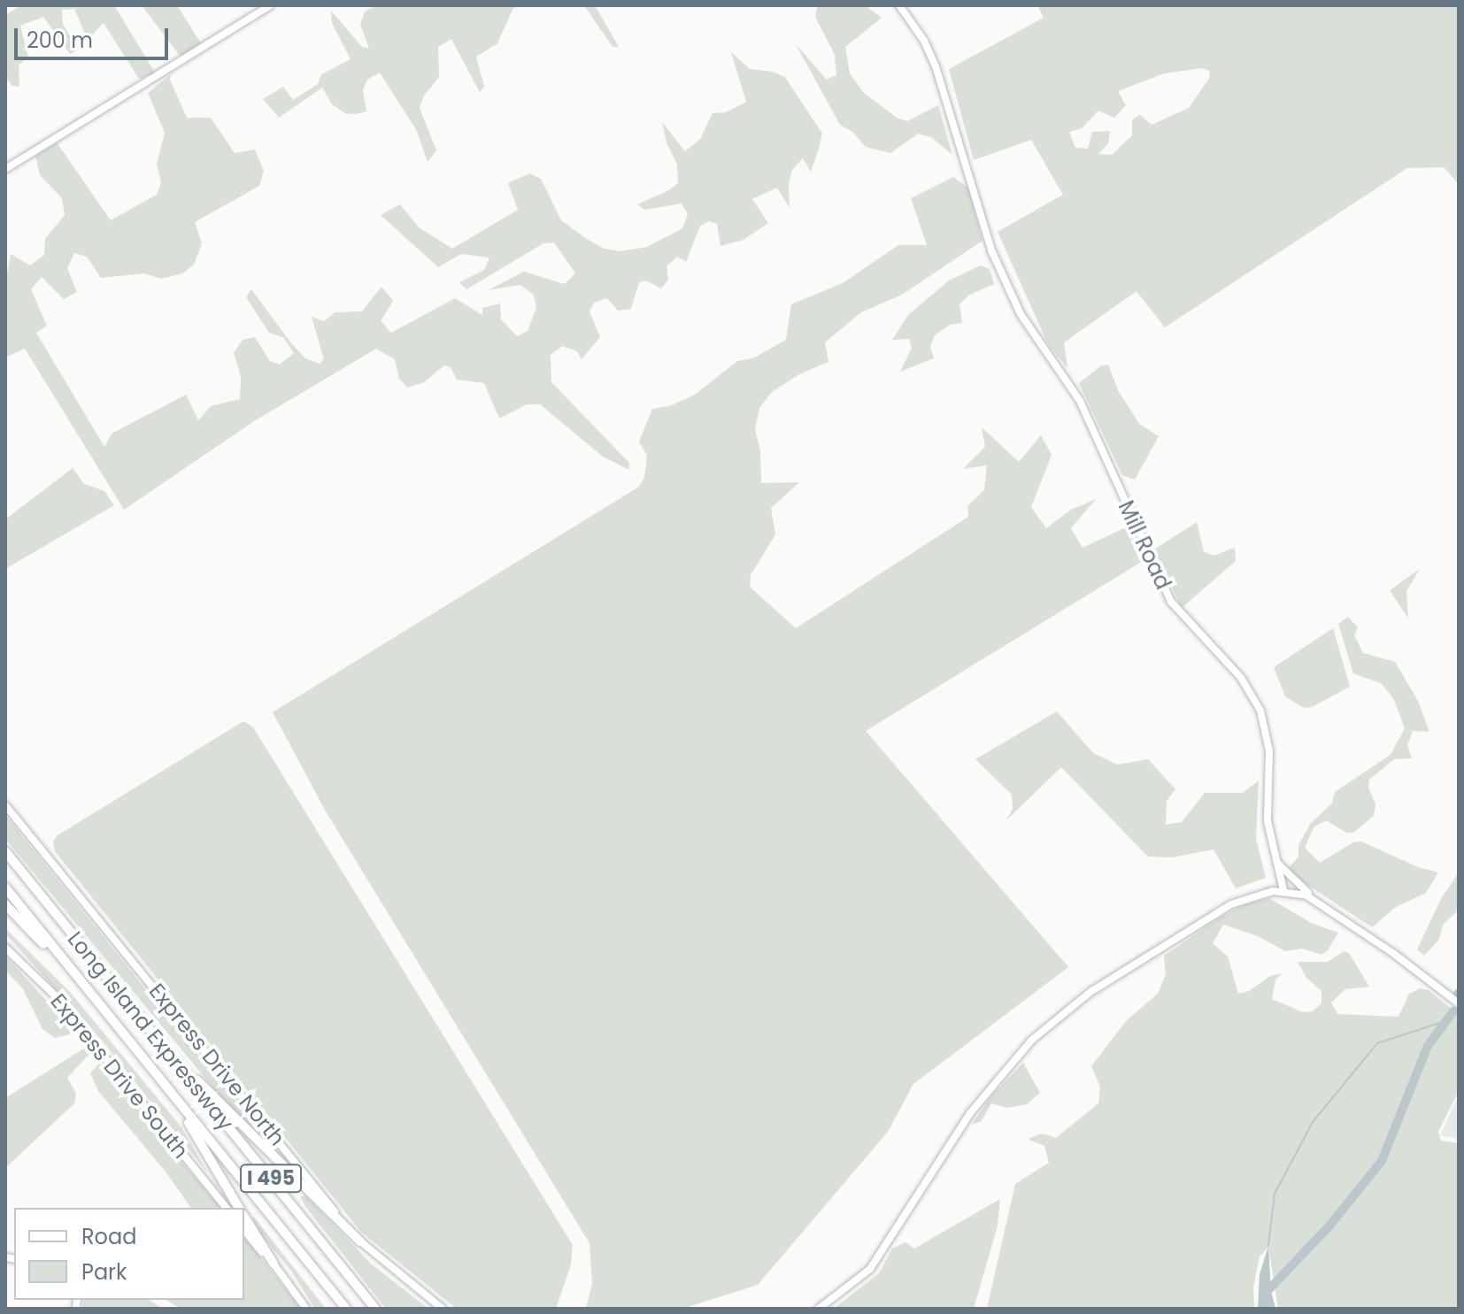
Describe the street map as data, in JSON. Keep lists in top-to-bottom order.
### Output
{
  "streets": {
    "highway": ["Long Island Expressway", "I 495"],
    "main road": ["Mill Road", "Express Drive North", "Express Drive South"]
  },
  "legend": ["Road", "Park"],
  "scale_bar": "200 m"
}
